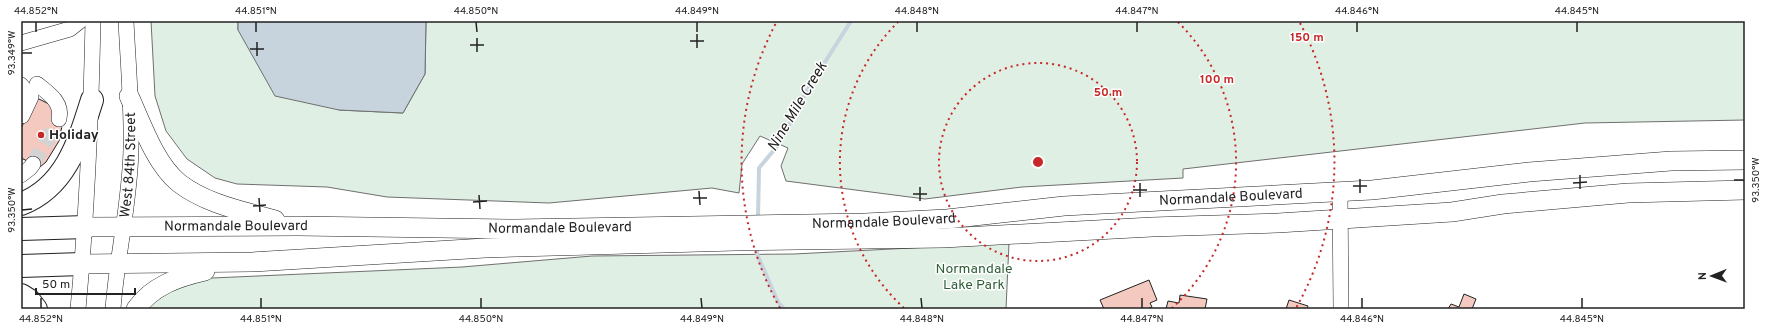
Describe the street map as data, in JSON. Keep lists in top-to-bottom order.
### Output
{
  "streets": {
    "highway": ["Normandale Boulevard"],
    "street": ["West 84th Street"]
  },
  "crossings": [
    ["West 84th Street", "Normandale Boulevard"]
  ],
  "water": ["Nine Mile Creek"],
  "parks": ["Normandale Lake Park"],
  "places": ["Holiday"],
  "scale_bar": "50 m",
  "north": "left",
  "coordinates": [
    "44.852°N",
    "44.851°N",
    "44.850°N",
    "44.849°N",
    "44.848°N",
    "44.847°N",
    "44.846°N",
    "44.845°N",
    "93.349°W",
    "93.350°W"
  ],
  "rings": ["150 m", "100 m", "50 m"]
}
